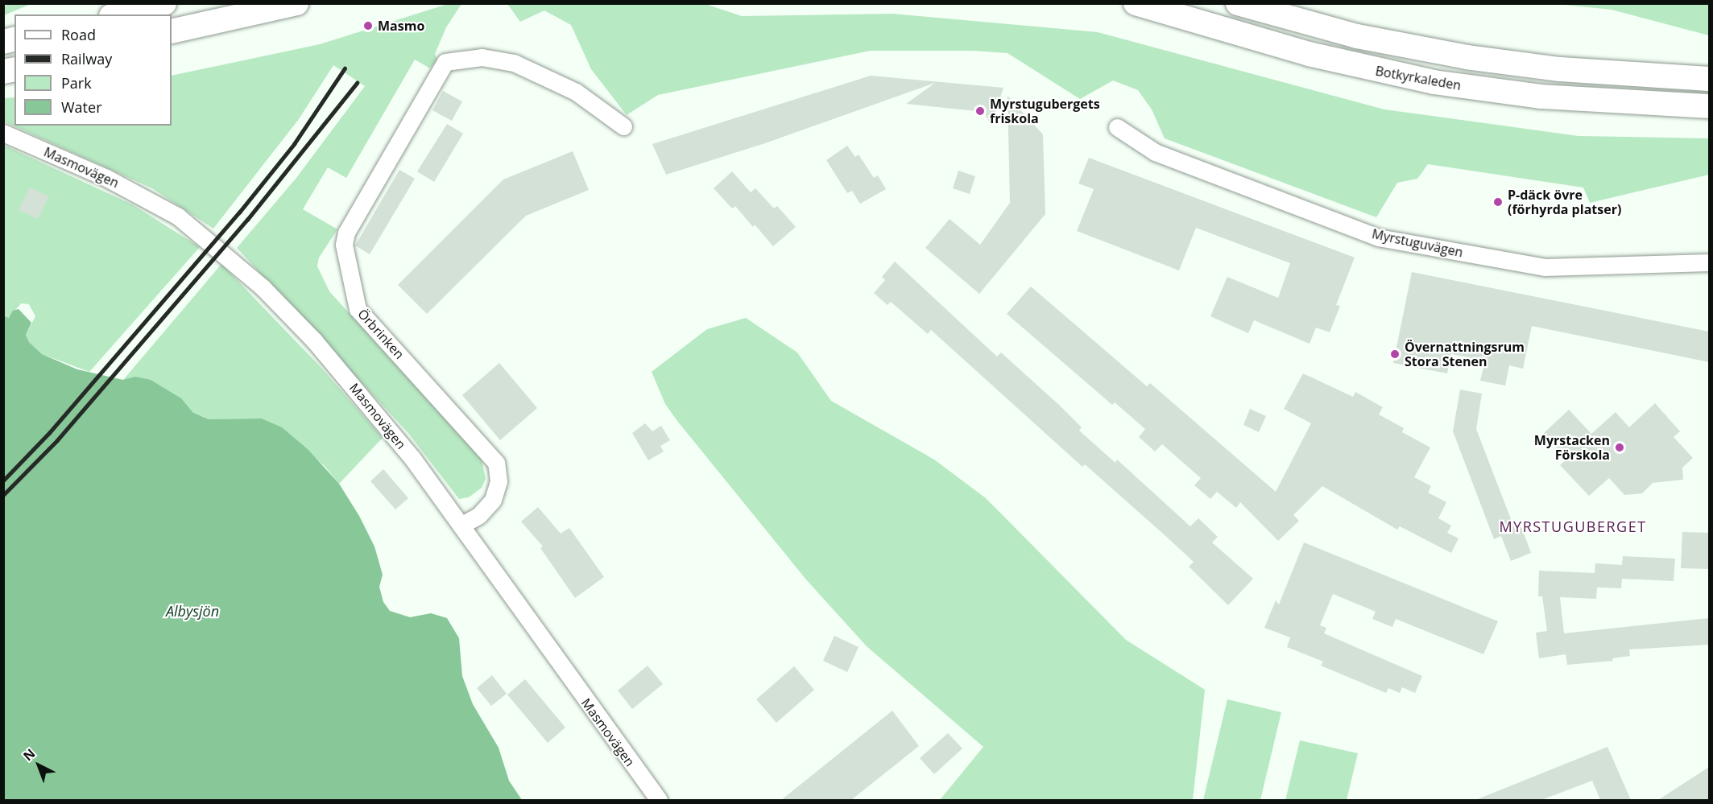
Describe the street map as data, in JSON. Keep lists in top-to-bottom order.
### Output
{
  "streets": {
    "main road": ["Botkyrkaleden"],
    "street": ["Masmovägen", "Myrstuguvägen", "Örbrinken"]
  },
  "crossings": [
    ["Masmovägen", "Örbrinken"]
  ],
  "districts": ["MYRSTUGUBERGET"],
  "water": ["Albysjön"],
  "places": [
    "Masmo",
    "Myrstugubergets friskola",
    "P-däck övre (förhyrda platser)",
    "Övernattningsrum Stora Stenen",
    "Myrstacken Förskola"
  ],
  "legend": [
    "Road",
    "Railway",
    "Park",
    "Water"
  ],
  "north": "top left"
}
